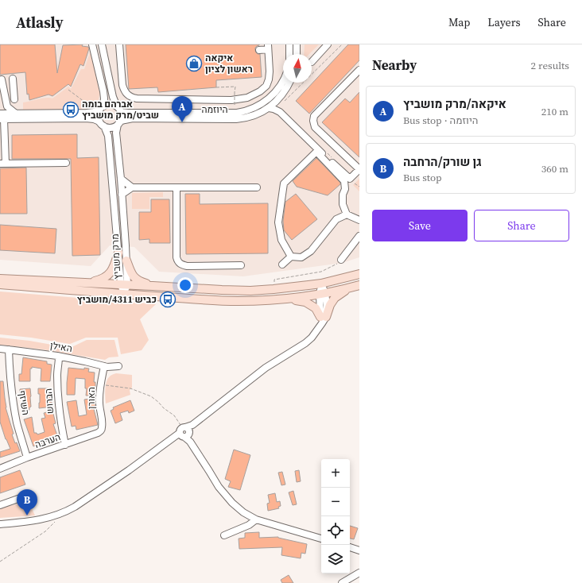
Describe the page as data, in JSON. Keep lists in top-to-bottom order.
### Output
{
  "streets": {
    "street": [
      "היוזמה",
      "מרק משביץ",
      "האילן",
      "האורן",
      "הברוש",
      "השיזף",
      "הערבה"
    ]
  },
  "crossings": [
    ["היוזמה", "מרק משביץ"],
    ["האילן", "האורן"],
    ["האילן", "הברוש"],
    ["האילן", "השיזף"],
    ["האורן", "הערבה"],
    ["הברוש", "הערבה"],
    ["השיזף", "הערבה"]
  ],
  "places": {
    "shop": ["איקאה ראשון לציון"],
    "bus stop": ["אברהם בומה שביט/מרק מושביץ", "כביש 4311/מושביץ"]
  },
  "north": "top",
  "page": {
    "header": "Atlasly",
    "nav": ["Map", "Layers", "Share"],
    "heading": ["Nearby", "2 results"],
    "list": [
      {
        "mark": "A",
        "name": "איקאה/מרק מושביץ",
        "note": "Bus stop · היוזמה",
        "value": "210 m"
      },
      {
        "mark": "B",
        "name": "גן שורק/הרחבה",
        "note": "Bus stop",
        "value": "360 m"
      }
    ],
    "pins": ["A", "B"],
    "buttons": ["Save", "Share"],
    "map_buttons": ["+", "−"]
  }
}
